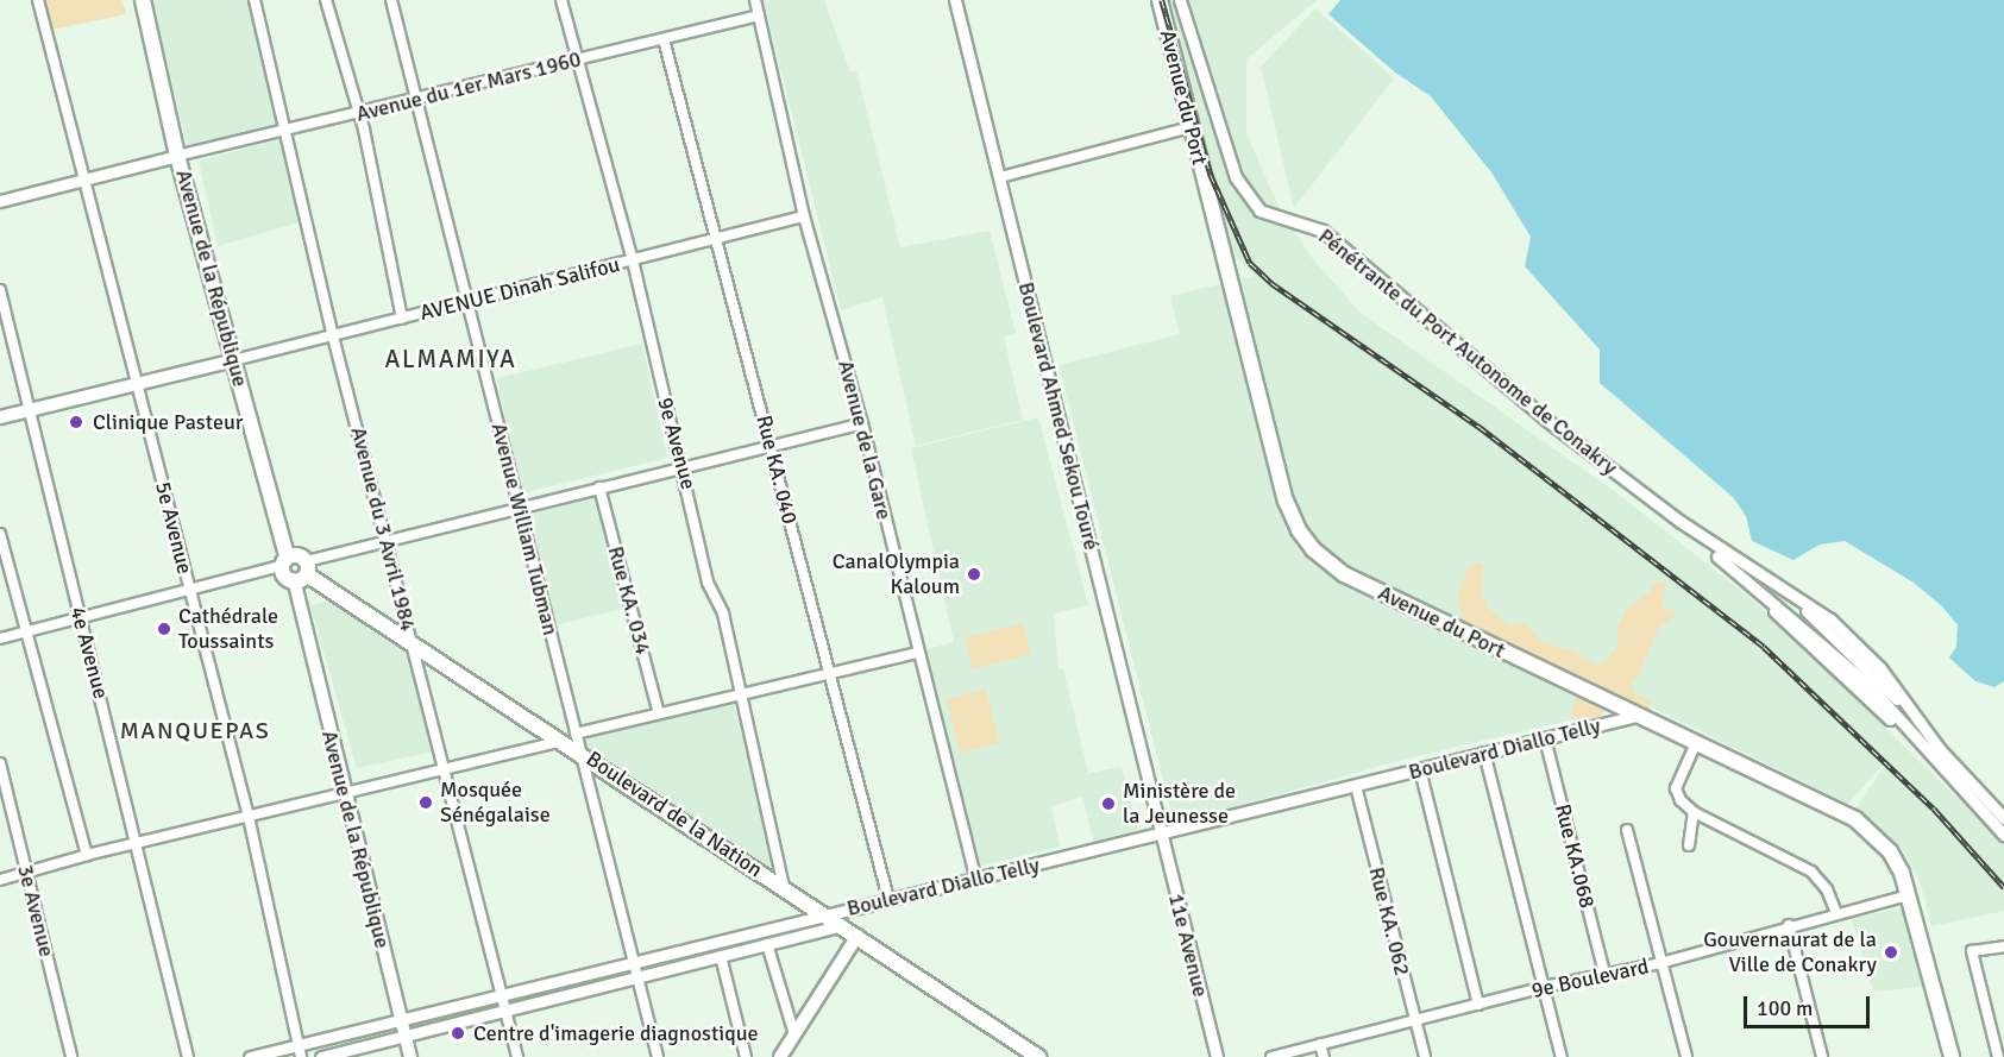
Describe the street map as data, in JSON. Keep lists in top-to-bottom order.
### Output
{
  "streets": {
    "main road": ["Avenue du Port", "Avenue de la République", "Boulevard de la Nation"],
    "street": [
      "Avenue du 1er Mars 1960",
      "AVENUE Dinah Salifou",
      "Pénétrante du Port Autonome de Conakry",
      "Boulevard Ahmed Sekou Touré",
      "Avenue de la Gare",
      "9e Avenue",
      "Rue KA. 040",
      "5e Avenue",
      "Avenue du 3 Avril 1984",
      "Avenue William Tubman",
      "Rue KA. 034",
      "4e Avenue",
      "Boulevard Diallo Telly",
      "Rue KA.068",
      "3e Avenue",
      "Rue KA. 062",
      "11e Avenue",
      "9e Boulevard"
    ]
  },
  "crossings": [
    ["Avenue du 1er Mars 1960", "Avenue de la République"],
    ["Avenue du 1er Mars 1960", "Avenue de la Gare"],
    ["Avenue du 1er Mars 1960", "9e Avenue"],
    ["Avenue du 1er Mars 1960", "Rue KA. 040"],
    ["Avenue du 1er Mars 1960", "Avenue du 3 Avril 1984"],
    ["Avenue du 1er Mars 1960", "Avenue William Tubman"],
    ["Avenue du Port", "Boulevard Diallo Telly"],
    ["Avenue du Port", "9e Boulevard"],
    ["Avenue de la République", "AVENUE Dinah Salifou"],
    ["Avenue de la République", "Boulevard Diallo Telly"],
    ["Avenue de la République", "Boulevard de la Nation"],
    ["AVENUE Dinah Salifou", "Avenue de la Gare"],
    ["AVENUE Dinah Salifou", "9e Avenue"],
    ["AVENUE Dinah Salifou", "Rue KA. 040"],
    ["AVENUE Dinah Salifou", "Avenue du 3 Avril 1984"],
    ["AVENUE Dinah Salifou", "Avenue William Tubman"],
    ["Boulevard Ahmed Sekou Touré", "Boulevard Diallo Telly"],
    ["Boulevard Ahmed Sekou Touré", "11e Avenue"],
    ["Avenue de la Gare", "Boulevard Diallo Telly"],
    ["9e Avenue", "Boulevard de la Nation"],
    ["Rue KA. 040", "Boulevard Diallo Telly"],
    ["5e Avenue", "Boulevard Diallo Telly"],
    ["Avenue du 3 Avril 1984", "Boulevard Diallo Telly"],
    ["Avenue du 3 Avril 1984", "Boulevard de la Nation"],
    ["Avenue William Tubman", "Boulevard Diallo Telly"],
    ["Avenue William Tubman", "Boulevard de la Nation"],
    ["Boulevard Diallo Telly", "Boulevard de la Nation"],
    ["Boulevard Diallo Telly", "Rue KA.068"],
    ["Boulevard Diallo Telly", "Rue KA. 062"],
    ["Boulevard Diallo Telly", "11e Avenue"],
    ["Rue KA.068", "9e Boulevard"],
    ["Rue KA. 062", "9e Boulevard"]
  ],
  "districts": ["ALMAMIYA", "MANQUEPAS"],
  "places": [
    "Clinique Pasteur",
    "CanalOlympia Kaloum",
    "Cathédrale Toussaints",
    "Mosquée Sénégalaise",
    "Ministère de la Jeunesse",
    "Gouvernaurat de la Ville de Conakry",
    "Centre d'imagerie diagnostique"
  ],
  "scale_bar": "100 m"
}
